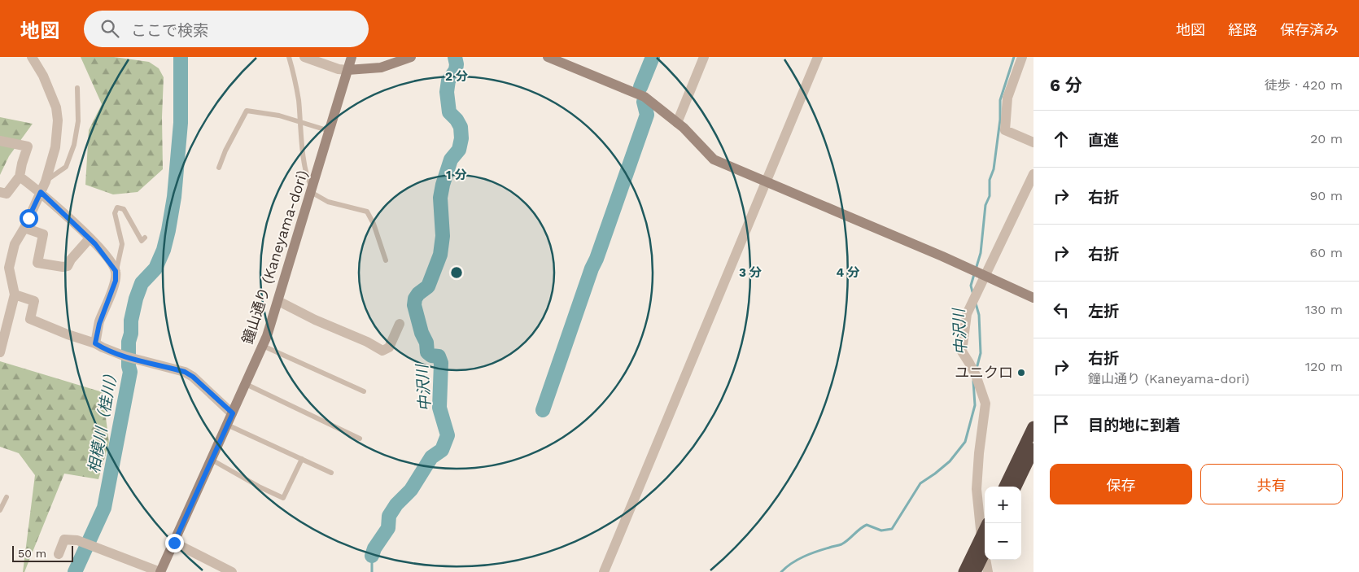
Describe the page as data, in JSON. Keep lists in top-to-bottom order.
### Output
{
  "streets": {
    "street": ["鐘山通り (Kaneyama-dori)"]
  },
  "water": ["中沢川", "相模川（桂川）"],
  "places": ["ユニクロ"],
  "scale_bar": "50 m",
  "page": {
    "header": "地図",
    "search": "ここで検索",
    "nav": ["地図", "経路", "保存済み"],
    "heading": ["6 分", "徒歩 · 420 m"],
    "list": [
      ["直進", "20 m"],
      ["右折", "90 m"],
      ["右折", "60 m"],
      ["左折", "130 m"],
      ["右折", "鐘山通り (Kaneyama-dori)", "120 m"],
      "目的地に到着"
    ],
    "buttons": ["保存", "共有"],
    "map_buttons": ["+", "−"],
    "scale": "50 m"
  },
  "rings": [
    "2 分",
    "1 分",
    "3 分",
    "4 分"
  ]
}
